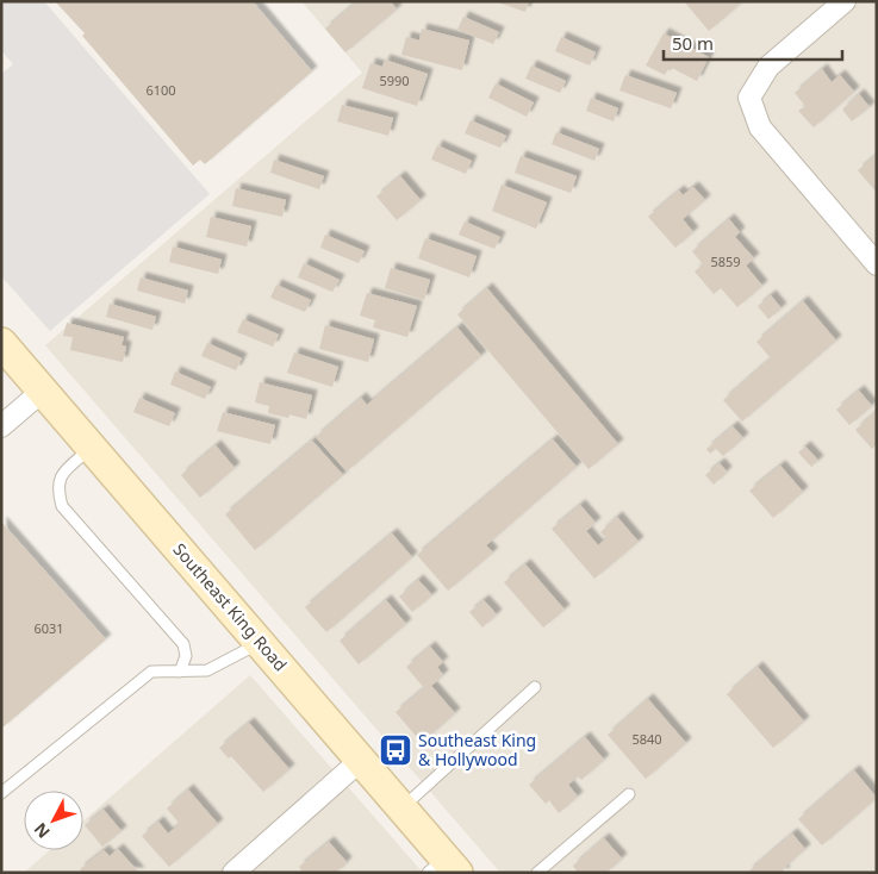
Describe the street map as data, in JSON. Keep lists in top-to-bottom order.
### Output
{
  "streets": {
    "main road": ["Southeast King Road"]
  },
  "places": {
    "bus stop": ["Southeast King & Hollywood"]
  },
  "house_numbers": [
    "5990",
    "6100",
    "5859",
    "6031",
    "5840"
  ],
  "scale_bar": "50 m",
  "north": "bottom left"
}
